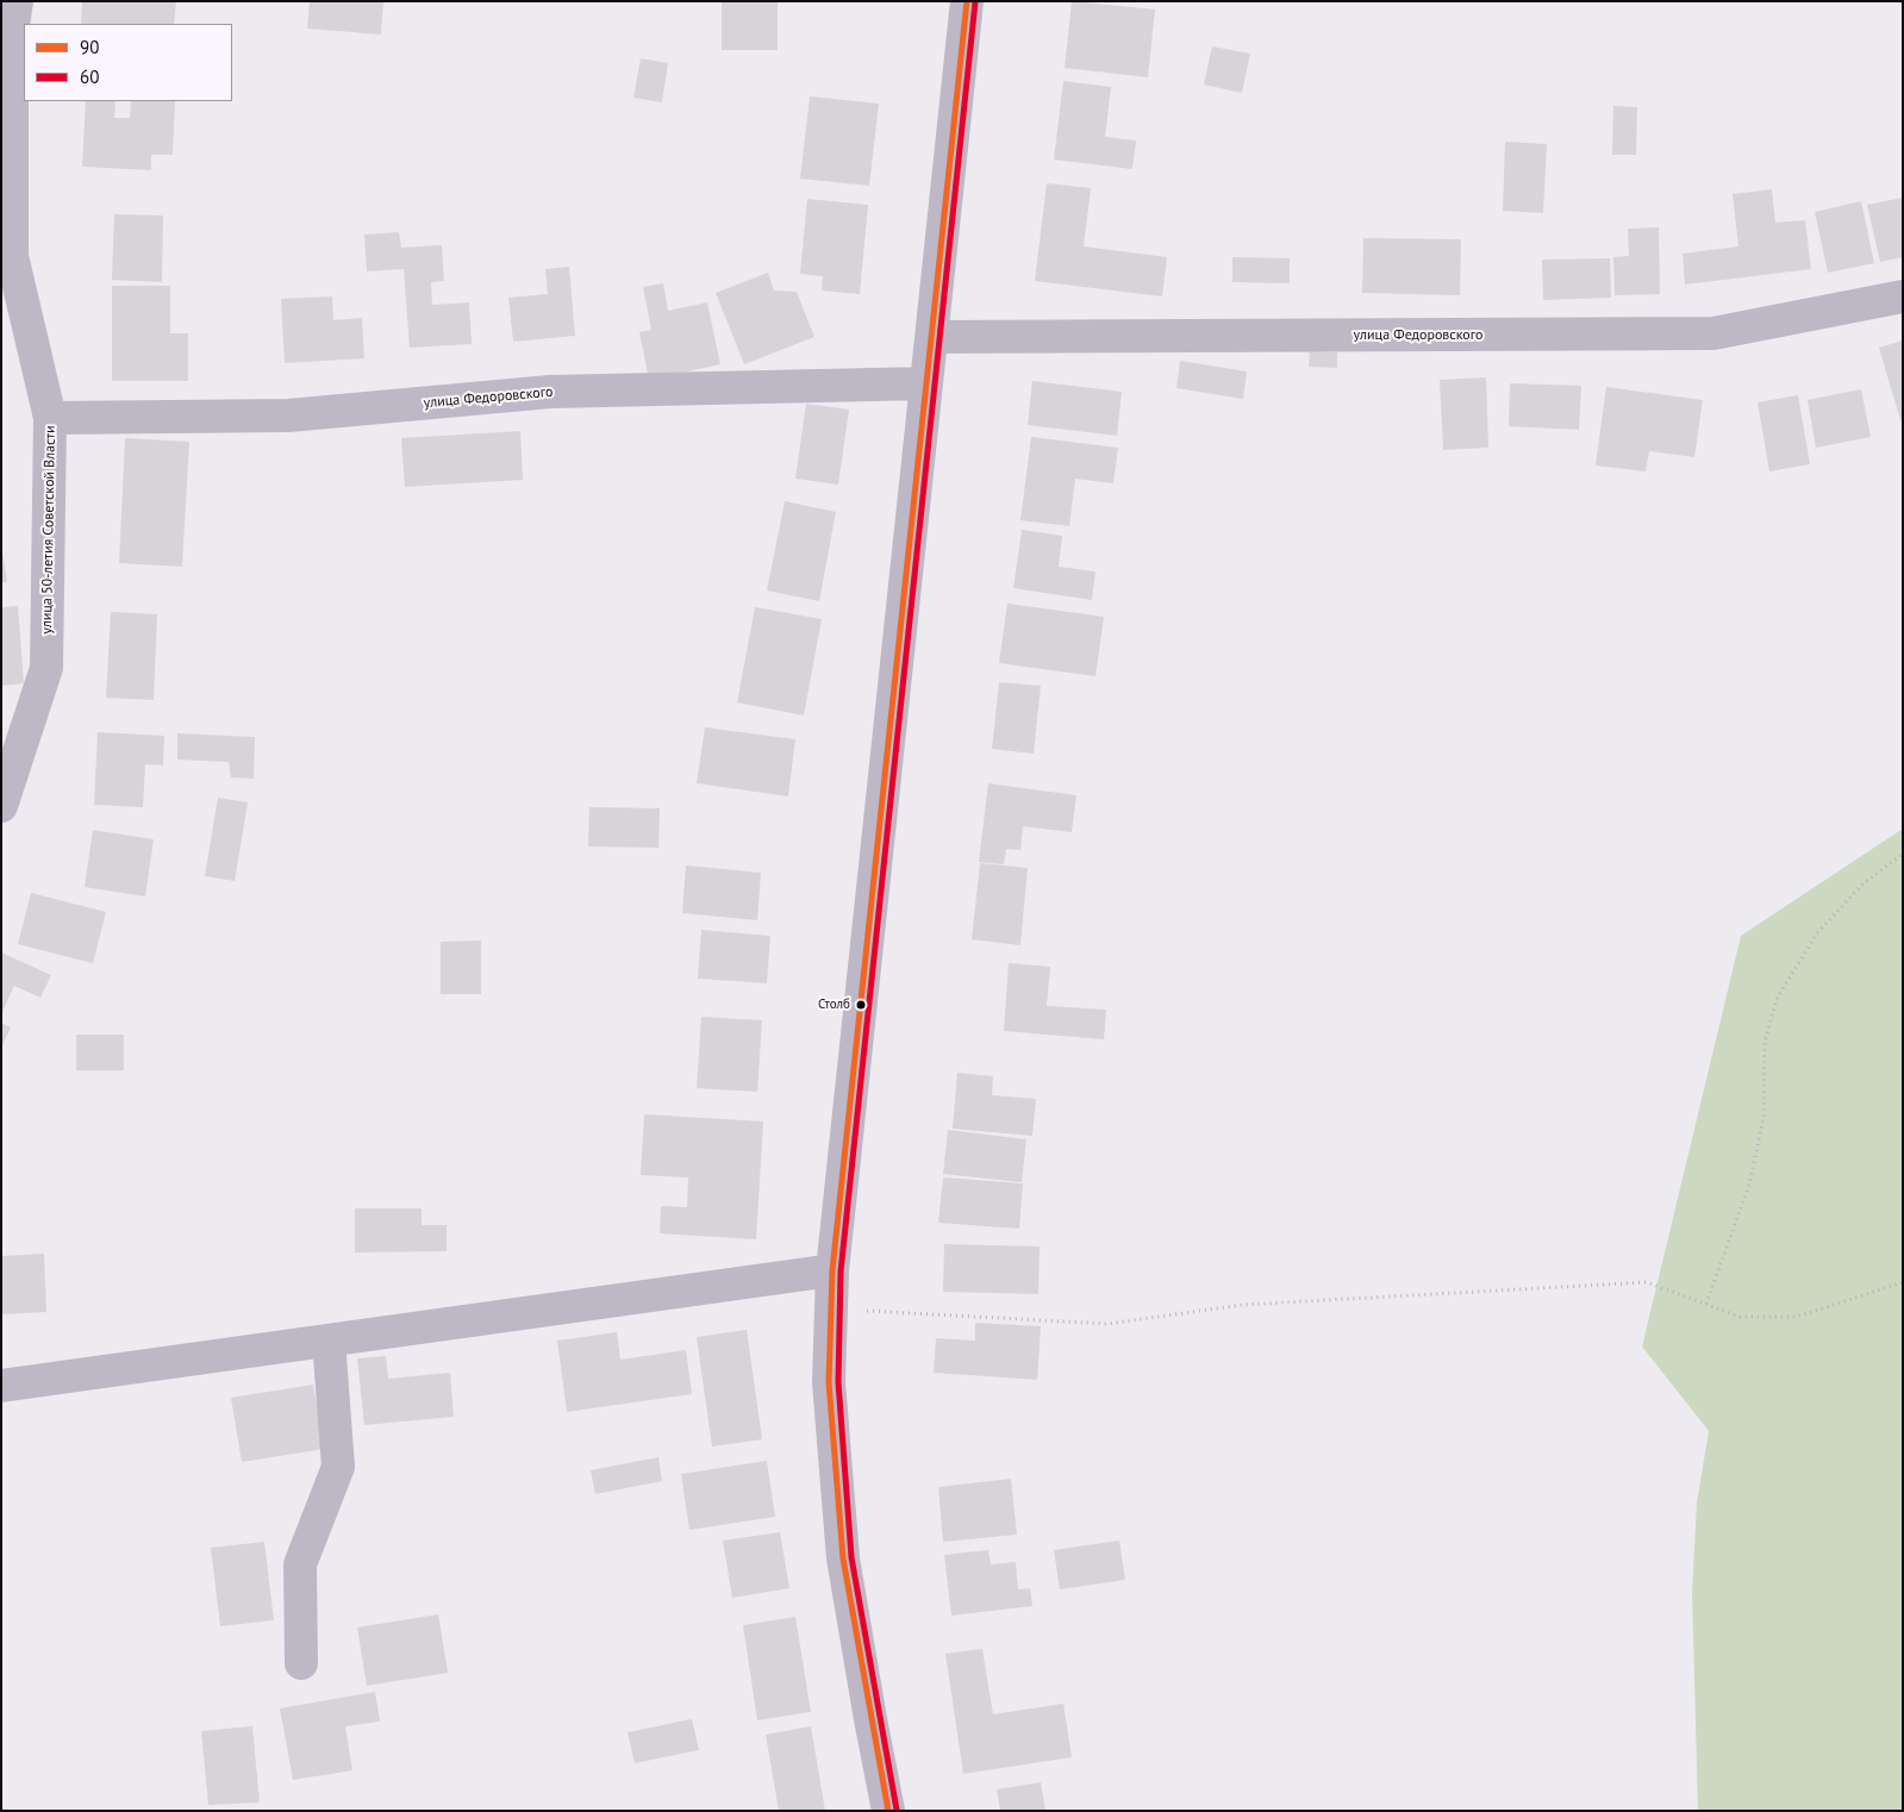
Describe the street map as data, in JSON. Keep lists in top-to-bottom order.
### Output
{
  "streets": {
    "street": ["улица Федоровского", "улица 50-летия Советской Власти"]
  },
  "crossings": [
    ["улица Федоровского", "улица 50-летия Советской Власти"]
  ],
  "places": ["Столб"],
  "lines": ["transit line 90", "transit line 60"],
  "legend": ["90", "60"]
}
